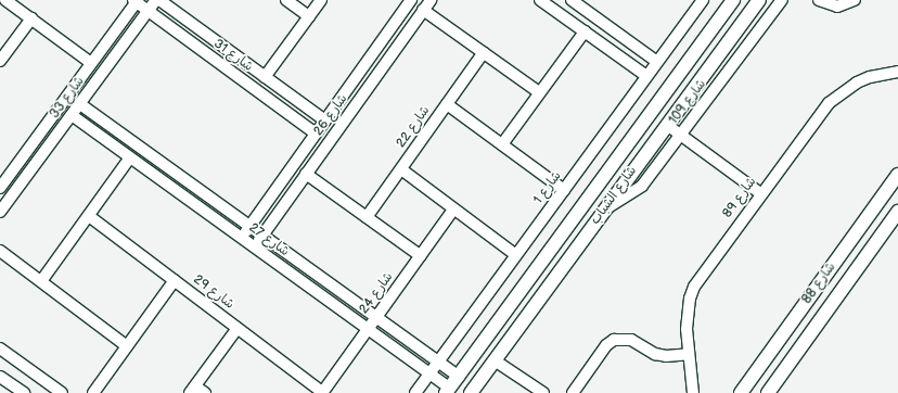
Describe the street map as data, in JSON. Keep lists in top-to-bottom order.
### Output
{
  "streets": {
    "street": [
      "شارع 31",
      "شارع 33",
      "شارع 109",
      "شارع 26",
      "شارع 22",
      "شارع 1",
      "شارع الشباب",
      "شارع 89",
      "شارع 27",
      "شارع 88",
      "شارع 29",
      "شارع 24"
    ]
  },
  "crossings": [
    ["شارع 31", "شارع 33"],
    ["شارع 31", "شارع 26"],
    ["شارع 33", "شارع 27"],
    ["شارع 109", "شارع الشباب"],
    ["شارع 26", "شارع 27"],
    ["شارع 1", "شارع 27"],
    ["شارع الشباب", "شارع 27"],
    ["شارع 27", "شارع 24"],
    ["شارع 29", "شارع 24"]
  ]
}
